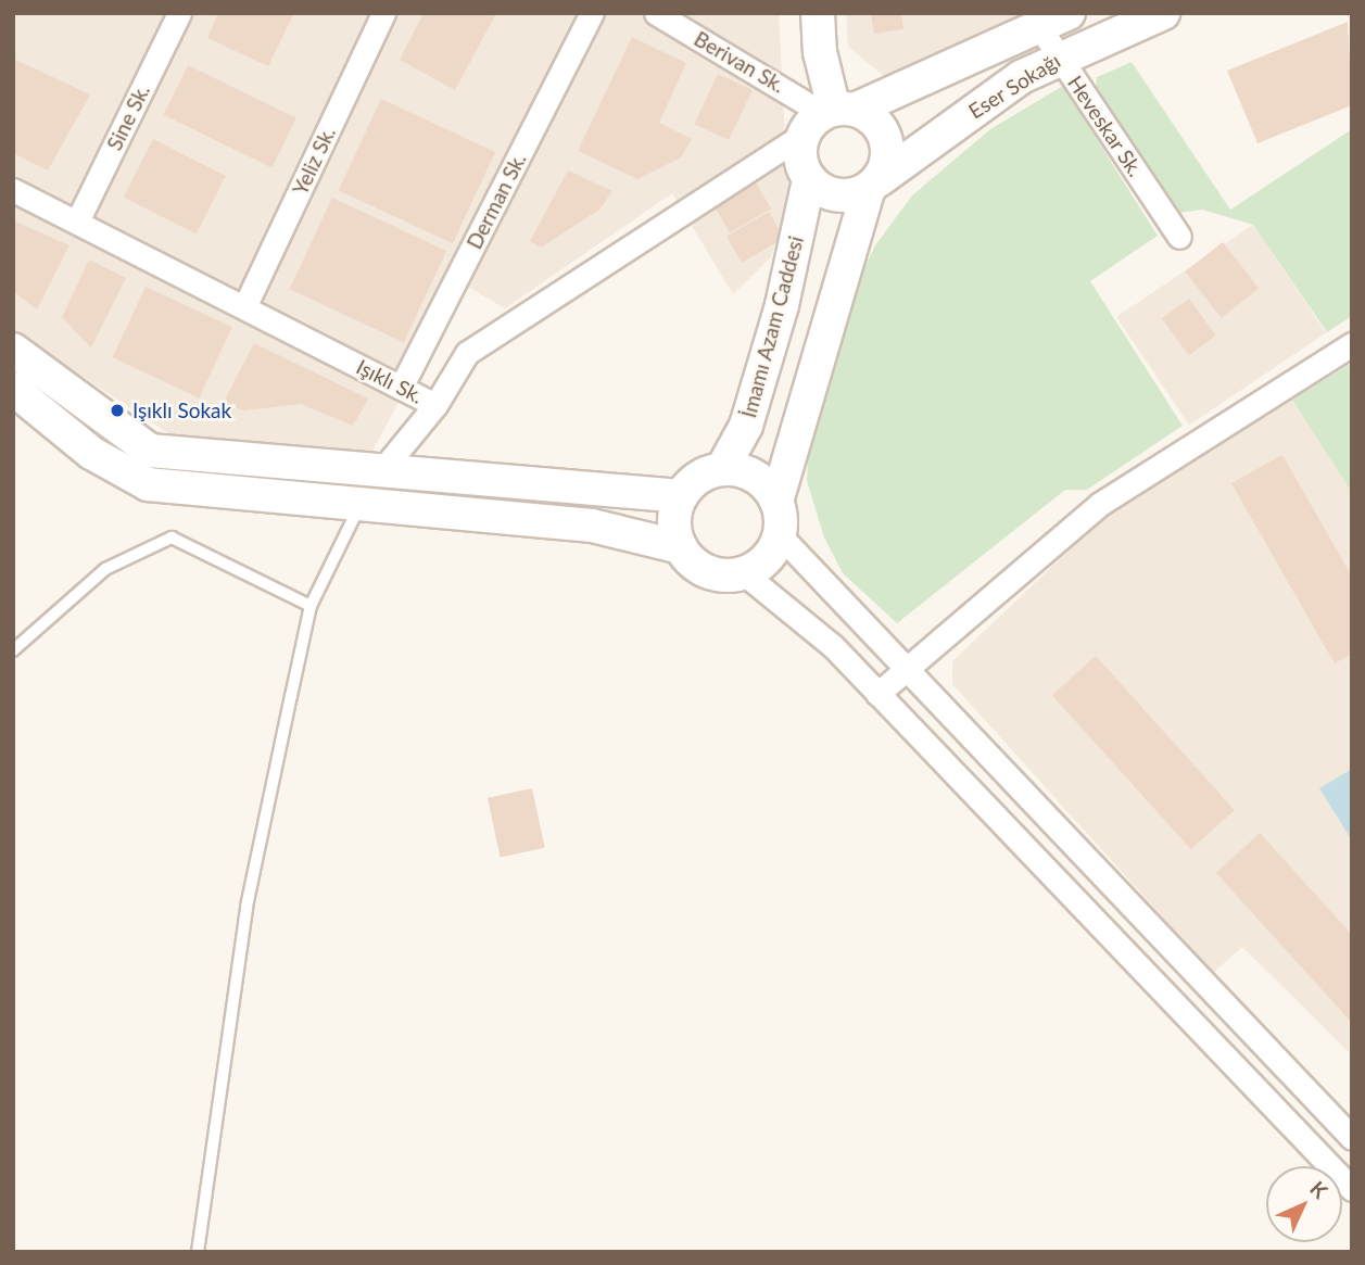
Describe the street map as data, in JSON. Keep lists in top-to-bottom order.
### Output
{
  "streets": {
    "street": [
      "Berivan Sk.",
      "Eser Sokağı",
      "Sine Sk.",
      "Heveskar Sk.",
      "Yeliz Sk.",
      "Derman Sk.",
      "İmamı Azam Caddesi",
      "Işıklı Sk."
    ]
  },
  "crossings": [
    ["Berivan Sk.", "Eser Sokağı"],
    ["Berivan Sk.", "İmamı Azam Caddesi"],
    ["Berivan Sk.", "Işıklı Sk."],
    ["Eser Sokağı", "Heveskar Sk."],
    ["Eser Sokağı", "İmamı Azam Caddesi"],
    ["Eser Sokağı", "Işıklı Sk."],
    ["Sine Sk.", "Işıklı Sk."],
    ["Yeliz Sk.", "Işıklı Sk."],
    ["Derman Sk.", "Işıklı Sk."],
    ["İmamı Azam Caddesi", "Işıklı Sk."]
  ],
  "places": ["Işıklı Sokak"],
  "north": "top right"
}
